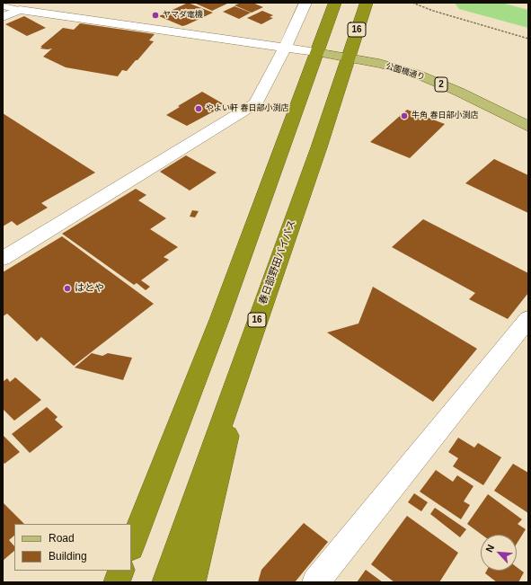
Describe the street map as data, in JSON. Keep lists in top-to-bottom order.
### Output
{
  "streets": {
    "highway": ["16", "春日部野田バイパス"],
    "main road": ["公園橋通り", "2"]
  },
  "crossings": [
    ["16", "春日部野田バイパス"],
    ["公園橋通り", "春日部野田バイパス"]
  ],
  "places": [
    "ヤマダ電機",
    "やよい軒 春日部小渕店",
    "牛角 春日部小渕店",
    "はとや"
  ],
  "legend": ["Road", "Building"],
  "north": "top left"
}
